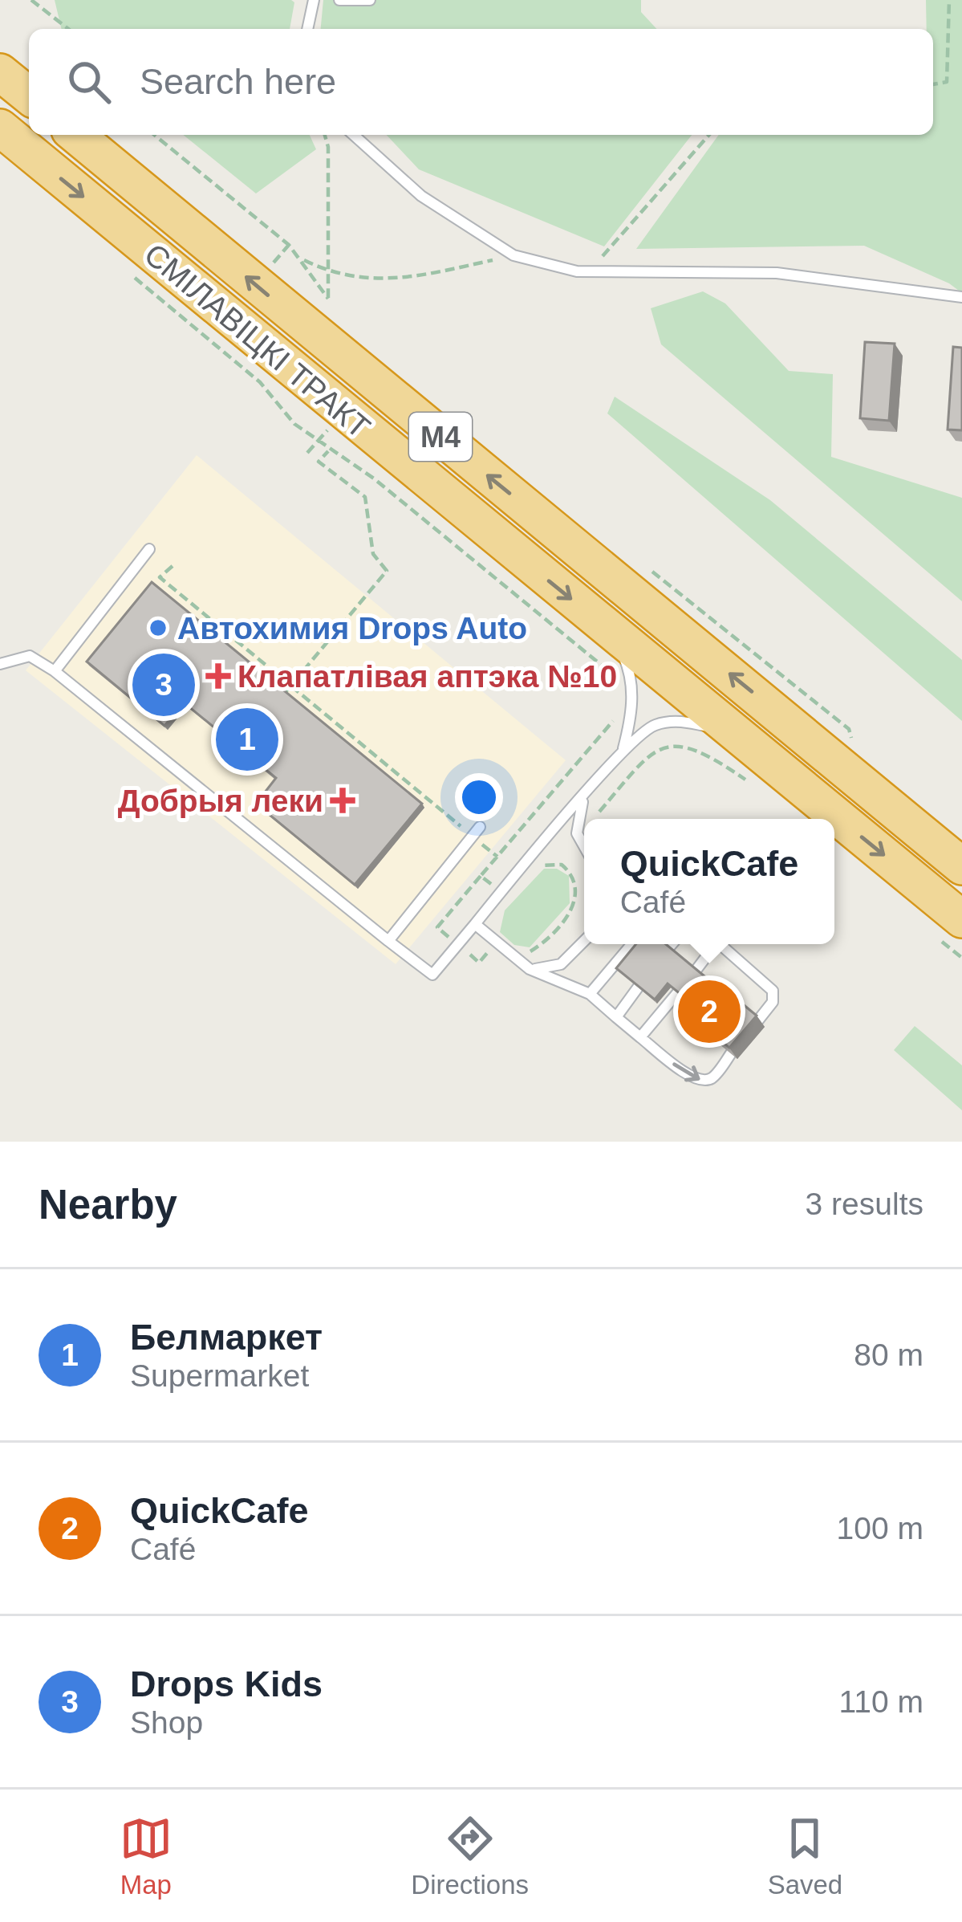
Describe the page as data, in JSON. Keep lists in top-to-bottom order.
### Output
{
  "streets": {
    "highway": ["СМІЛАВІЦКІ ТРАКТ", "М4"]
  },
  "places": {
    "other": ["Автохимия Drops Auto"],
    "health": ["Клапатлівая аптэка №10", "Добрыя леки"]
  },
  "page": {
    "search": "Search here",
    "pins": ["3", "1", "2"],
    "popup": ["QuickCafe", "Café"],
    "heading": ["Nearby", "3 results"],
    "list": [
      {
        "mark": "1",
        "name": "Белмаркет",
        "note": "Supermarket",
        "value": "80 m"
      },
      {
        "mark": "2",
        "name": "QuickCafe",
        "note": "Café",
        "value": "100 m"
      },
      {
        "mark": "3",
        "name": "Drops Kids",
        "note": "Shop",
        "value": "110 m"
      }
    ],
    "nav": ["Map", "Directions", "Saved"]
  }
}
